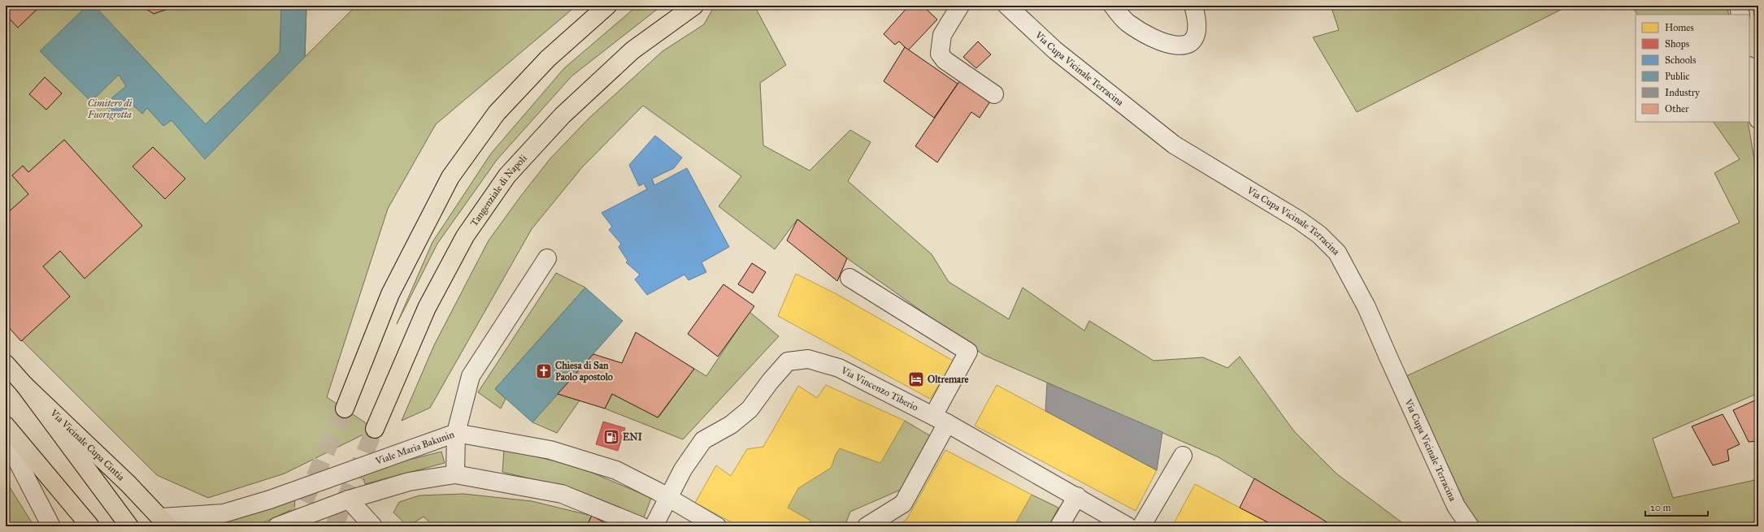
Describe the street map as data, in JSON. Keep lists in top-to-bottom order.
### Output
{
  "streets": {
    "main road": ["Tangenziale di Napoli", "Via Vicinale Cupa Cintia"],
    "street": ["Via Cupa Vicinale Terracina", "Via Vincenzo Tiberio", "Viale Maria Bakunin"]
  },
  "crossings": [
    ["Via Vincenzo Tiberio", "Viale Maria Bakunin"],
    ["Via Vicinale Cupa Cintia", "Viale Maria Bakunin"]
  ],
  "parks": ["Cimitero di Fuorigrotta"],
  "places": {
    "church": ["Chiesa di San Paolo apostolo"],
    "hotel": ["Oltremare"],
    "fuel station": ["ENI"]
  },
  "legend": [
    "Homes",
    "Shops",
    "Schools",
    "Public",
    "Industry",
    "Other"
  ],
  "scale_bar": "20 m"
}
